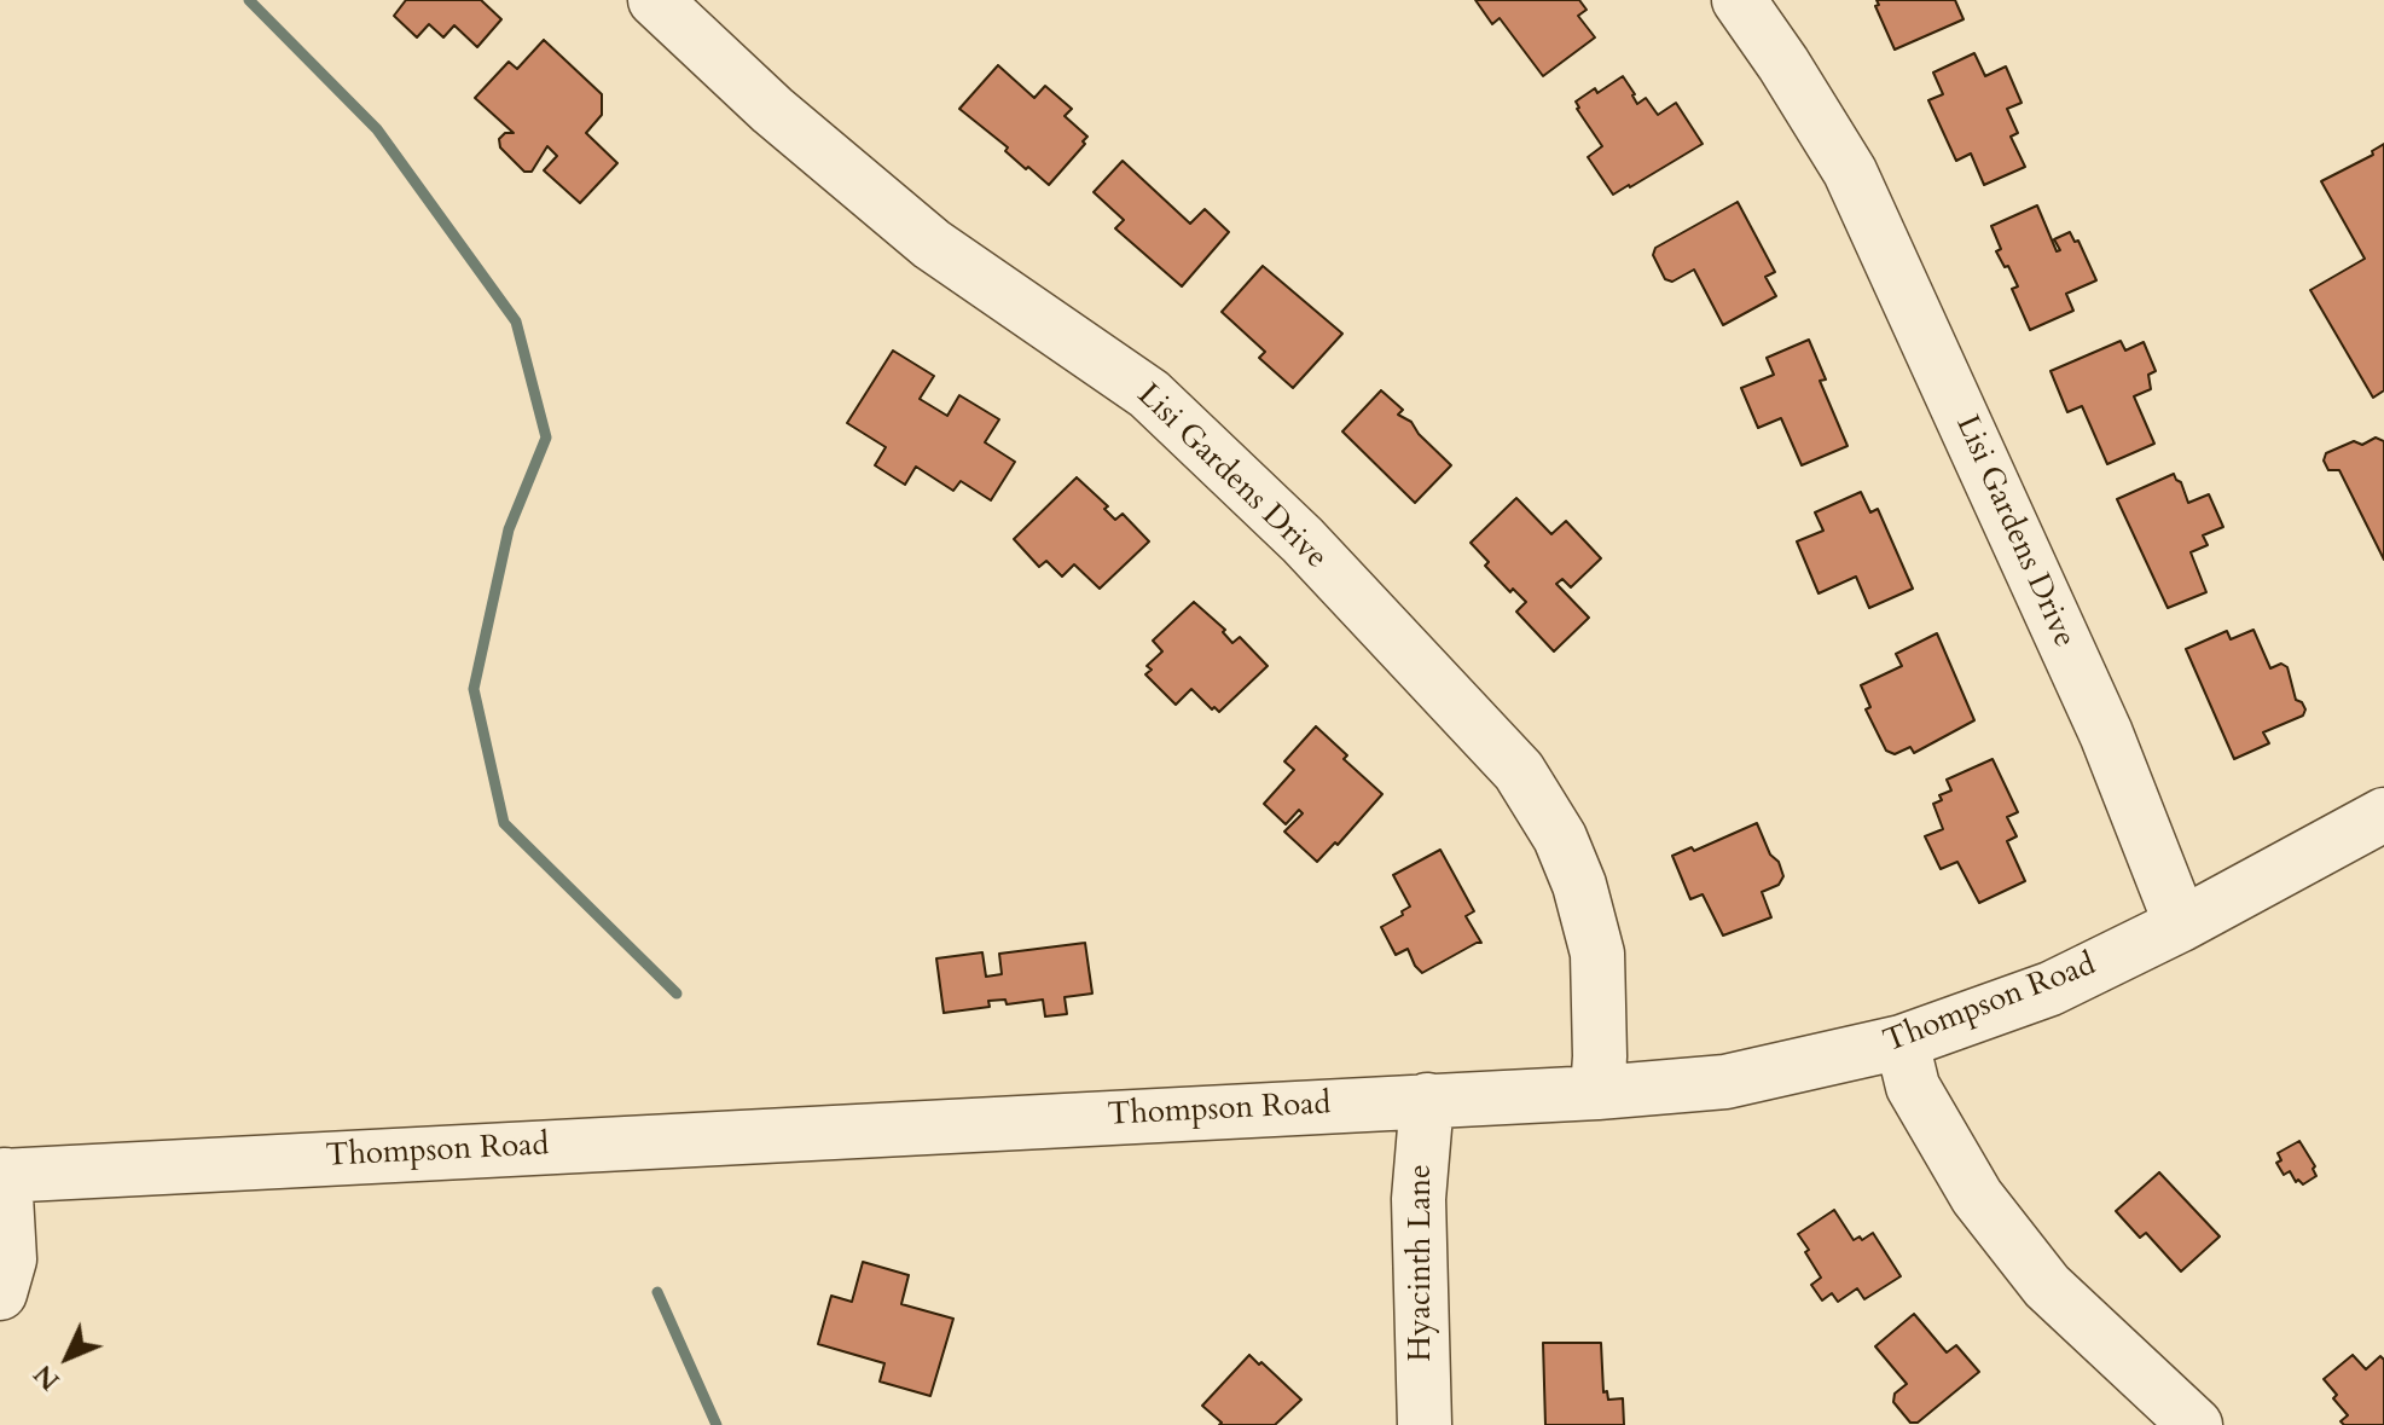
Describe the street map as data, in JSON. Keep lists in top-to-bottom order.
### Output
{
  "streets": {
    "street": ["Lisi Gardens Drive", "Thompson Road", "Hyacinth Lane"]
  },
  "crossings": [
    ["Lisi Gardens Drive", "Thompson Road"],
    ["Thompson Road", "Hyacinth Lane"]
  ],
  "north": "bottom left"
}
